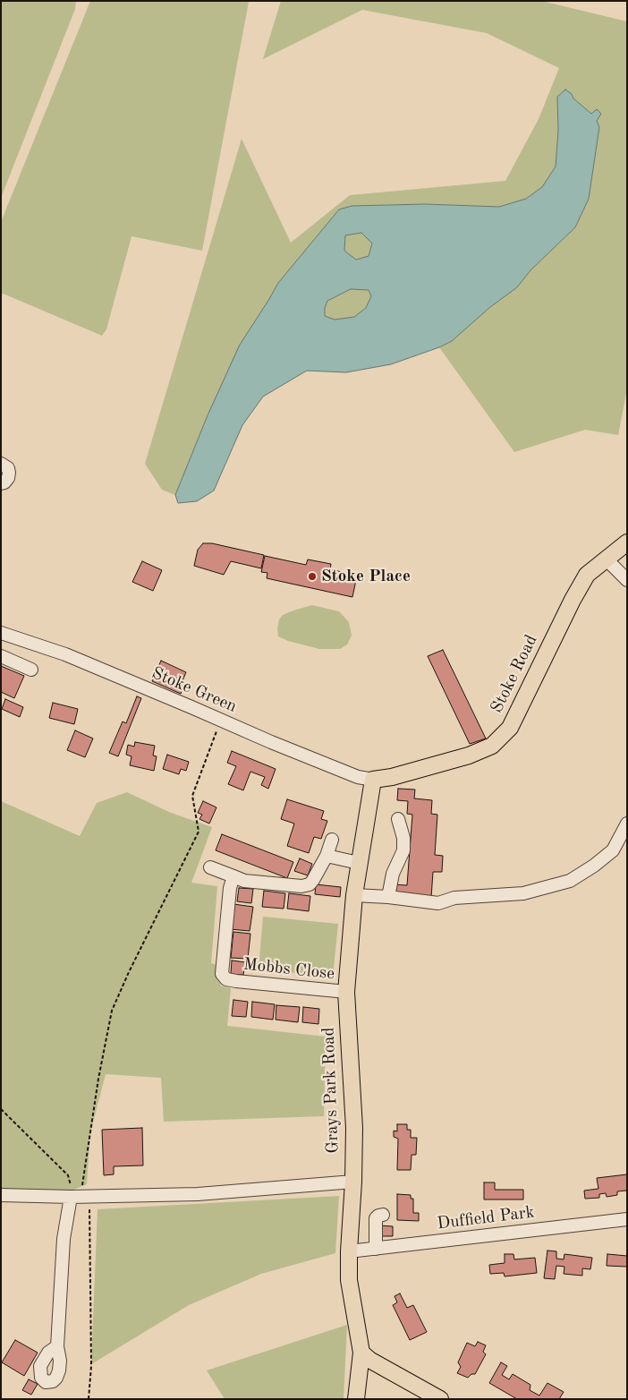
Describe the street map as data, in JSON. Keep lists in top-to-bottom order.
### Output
{
  "streets": {
    "main road": ["Stoke Road", "Grays Park Road"],
    "street": ["Stoke Green", "Mobbs Close", "Duffield Park"]
  },
  "crossings": [
    ["Stoke Road", "Stoke Green"],
    ["Stoke Road", "Grays Park Road"],
    ["Stoke Green", "Grays Park Road"],
    ["Mobbs Close", "Grays Park Road"],
    ["Grays Park Road", "Duffield Park"]
  ],
  "places": ["Stoke Place"]
}
